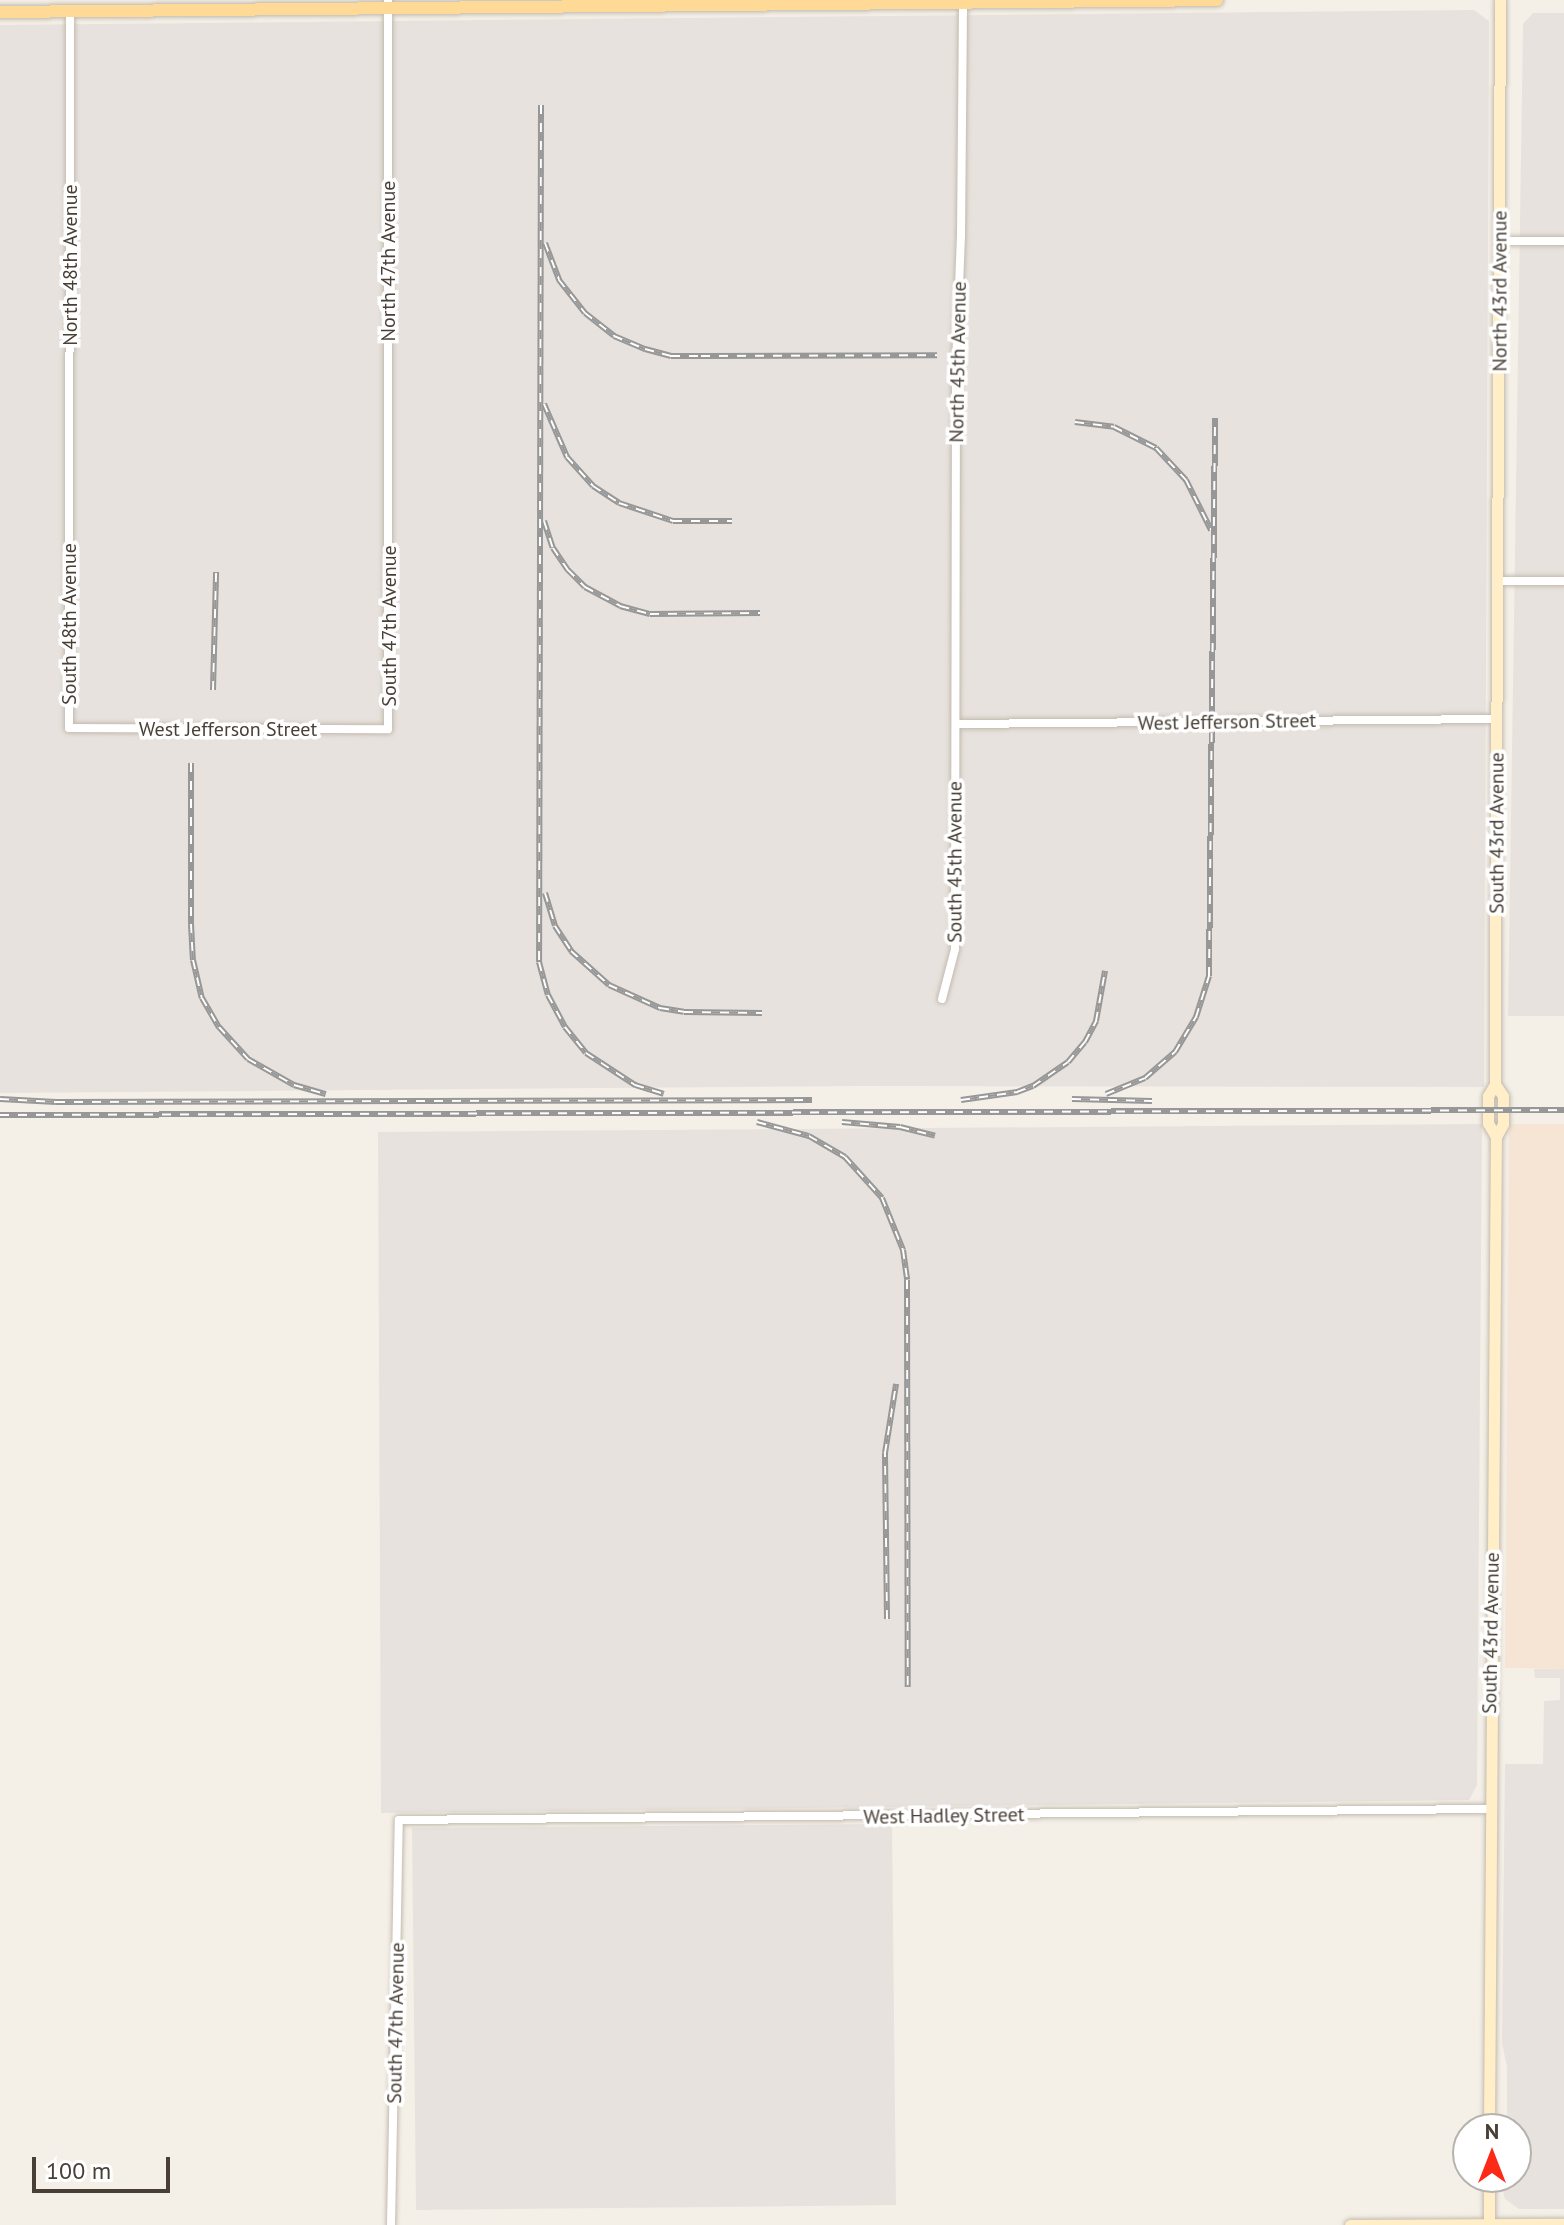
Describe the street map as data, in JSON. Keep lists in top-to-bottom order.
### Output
{
  "streets": {
    "main road": ["North 43rd Avenue", "South 43rd Avenue"],
    "street": [
      "North 47th Avenue",
      "North 48th Avenue",
      "North 45th Avenue",
      "South 48th Avenue",
      "South 47th Avenue",
      "West Jefferson Street",
      "South 45th Avenue",
      "West Hadley Street"
    ]
  },
  "crossings": [
    ["North 47th Avenue", "South 47th Avenue"],
    ["North 48th Avenue", "South 48th Avenue"],
    ["North 43rd Avenue", "South 43rd Avenue"],
    ["North 45th Avenue", "West Jefferson Street"],
    ["North 45th Avenue", "South 45th Avenue"],
    ["South 48th Avenue", "West Jefferson Street"],
    ["South 47th Avenue", "West Jefferson Street"],
    ["South 47th Avenue", "West Hadley Street"],
    ["West Jefferson Street", "South 43rd Avenue"],
    ["West Jefferson Street", "South 45th Avenue"],
    ["South 43rd Avenue", "West Hadley Street"]
  ],
  "scale_bar": "100 m",
  "north": "top"
}
